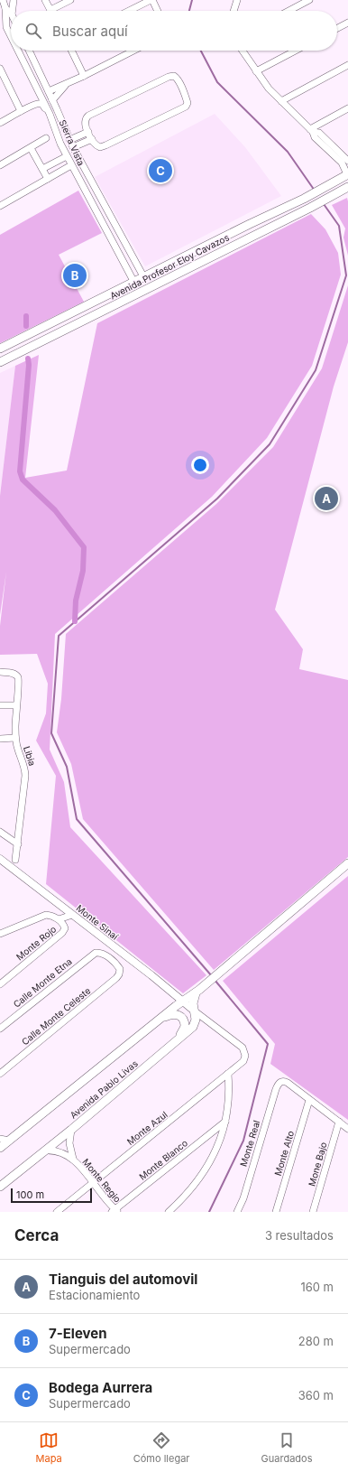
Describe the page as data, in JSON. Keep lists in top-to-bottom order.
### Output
{
  "streets": {
    "main road": ["Avenida Profesor Eloy Cavazos", "Avenida Pablo Livas"],
    "street": [
      "Sierra Vista",
      "Libia",
      "Monte Sinaí",
      "Monte Rojo",
      "Calle Monte Etna",
      "Calle Monte Celeste",
      "Monte Azul",
      "Monte Real",
      "Monte Alto",
      "Monte Blanco",
      "Mone Bajo",
      "Monte Regio"
    ]
  },
  "crossings": [
    ["Sierra Vista", "Avenida Profesor Eloy Cavazos"],
    ["Monte Sinaí", "Avenida Pablo Livas"],
    ["Monte Sinaí", "Monte Azul"],
    ["Calle Monte Etna", "Calle Monte Celeste"],
    ["Avenida Pablo Livas", "Monte Azul"],
    ["Avenida Pablo Livas", "Monte Regio"],
    ["Monte Azul", "Monte Regio"],
    ["Monte Real", "Monte Alto"],
    ["Monte Blanco", "Monte Regio"]
  ],
  "scale_bar": "100 m",
  "page": {
    "search": "Buscar aquí",
    "pins": ["C", "B", "A"],
    "scale": "100 m",
    "heading": ["Cerca", "3 resultados"],
    "list": [
      {
        "mark": "A",
        "name": "Tianguis del automovil",
        "note": "Estacionamiento",
        "value": "160 m"
      },
      {
        "mark": "B",
        "name": "7-Eleven",
        "note": "Supermercado",
        "value": "280 m"
      },
      {
        "mark": "C",
        "name": "Bodega Aurrera",
        "note": "Supermercado",
        "value": "360 m"
      }
    ],
    "nav": ["Mapa", "Cómo llegar", "Guardados"]
  }
}
